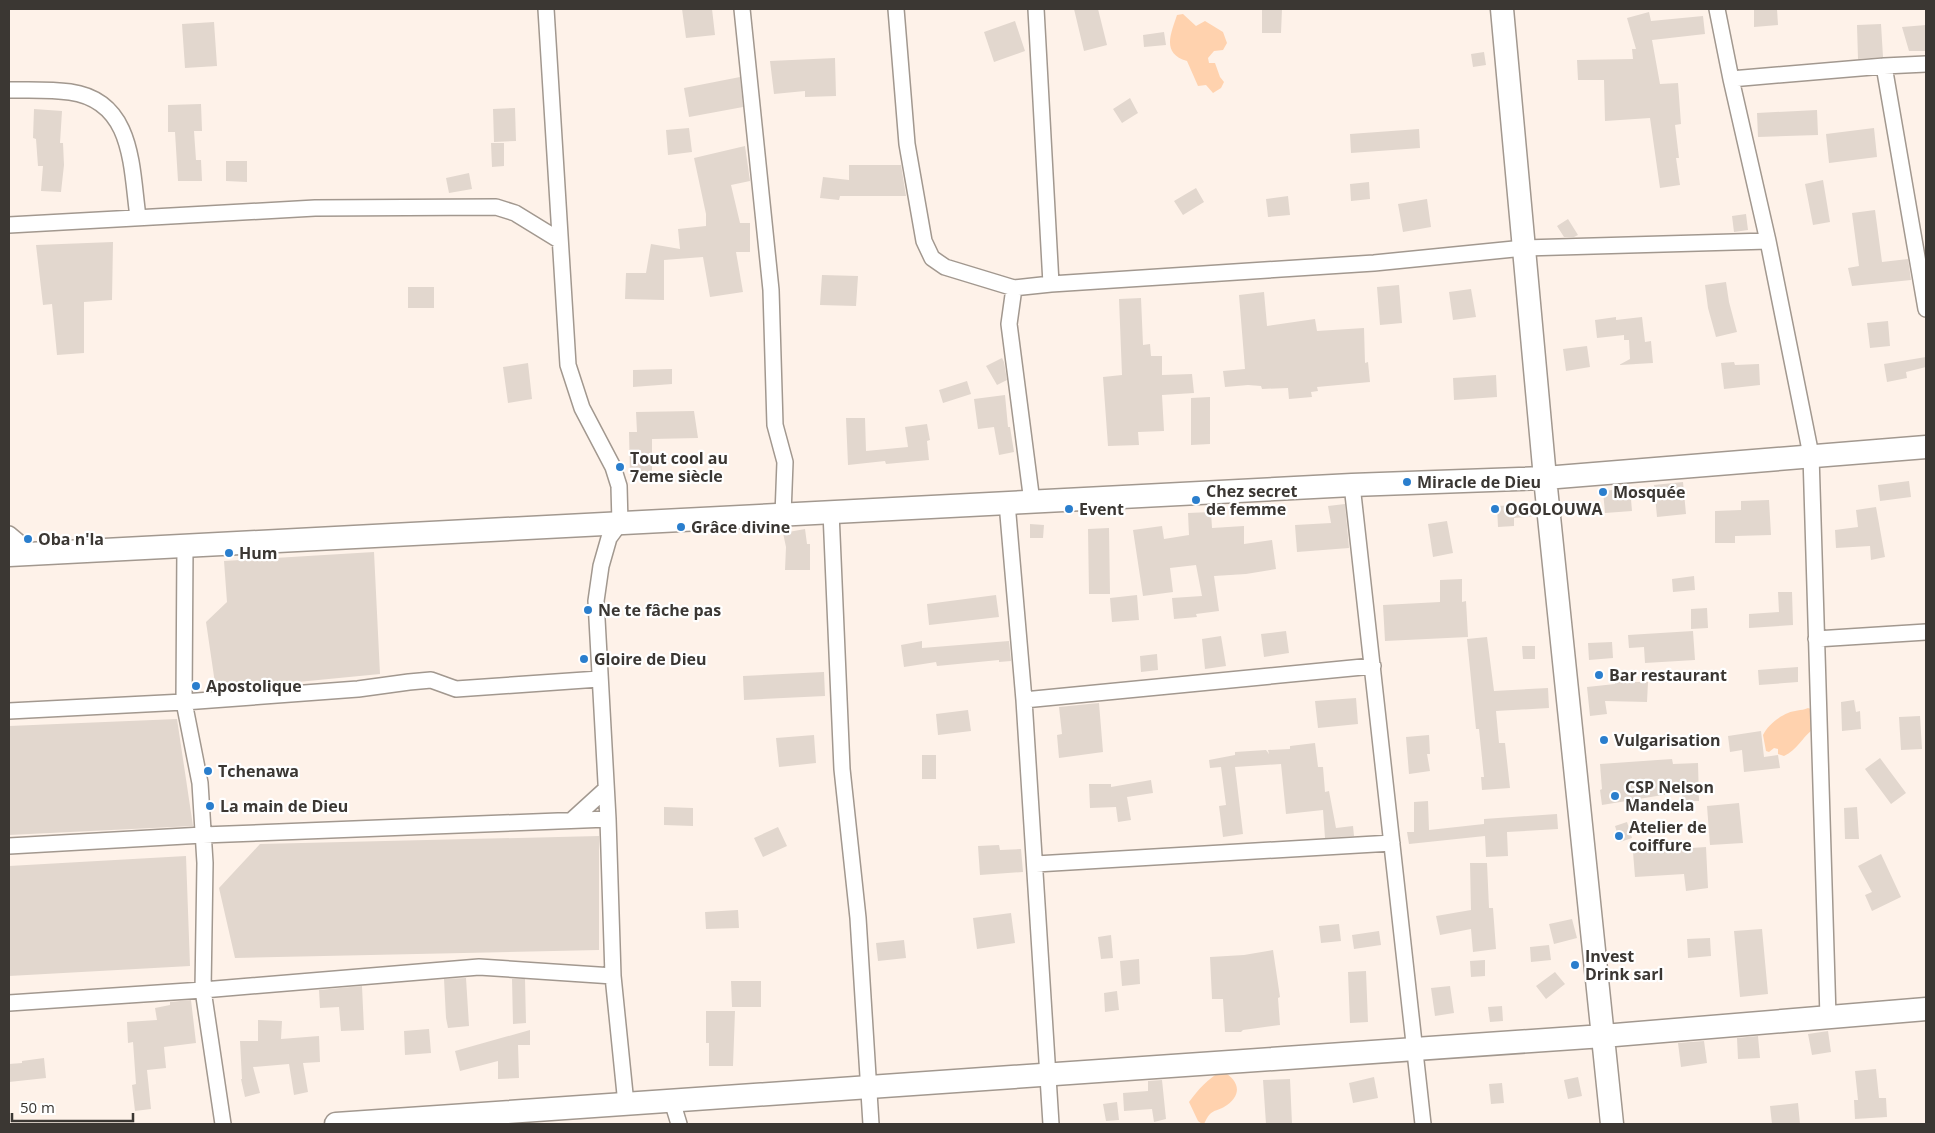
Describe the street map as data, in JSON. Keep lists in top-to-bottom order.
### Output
{
  "places": [
    "Tout cool au 7eme siècle",
    "Miracle de Dieu",
    "Mosquée",
    "Chez secret de femme",
    "Event",
    "OGOLOUWA",
    "Grâce divine",
    "Oba n'la",
    "Hum",
    "Ne te fâche pas",
    "Gloire de Dieu",
    "Bar restaurant",
    "Apostolique",
    "Vulgarisation",
    "Tchenawa",
    "CSP Nelson Mandela",
    "La main de Dieu",
    "Atelier de coiffure",
    "Invest Drink sarl"
  ],
  "scale_bar": "50 m"
}
